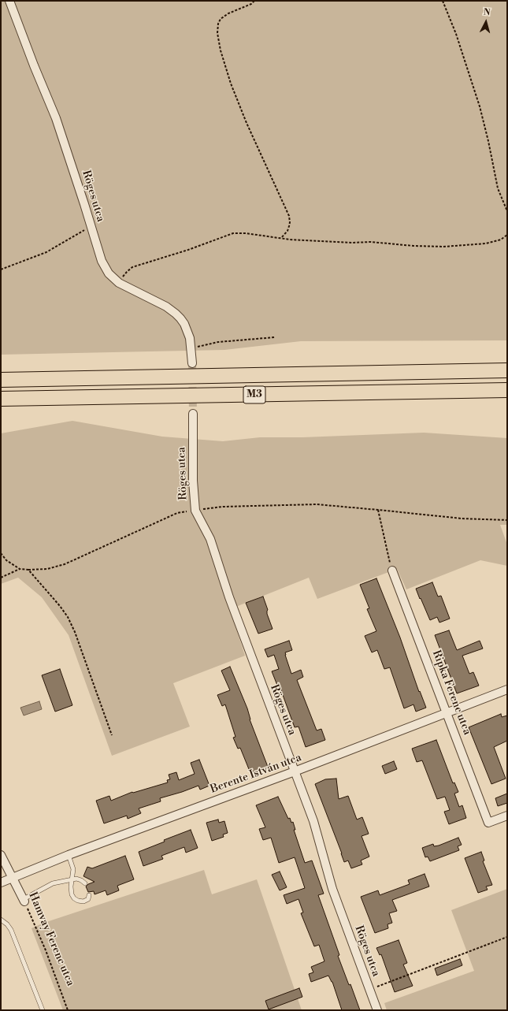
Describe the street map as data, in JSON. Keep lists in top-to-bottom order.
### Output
{
  "streets": {
    "highway": ["M3"],
    "street": [
      "Röges utca",
      "Ripka Ferenc utca",
      "Berente István utca",
      "Hamvay Ferenc utca"
    ]
  },
  "crossings": [
    ["Röges utca", "Berente István utca"],
    ["Ripka Ferenc utca", "Berente István utca"],
    ["Berente István utca", "Hamvay Ferenc utca"]
  ],
  "north": "top"
}
